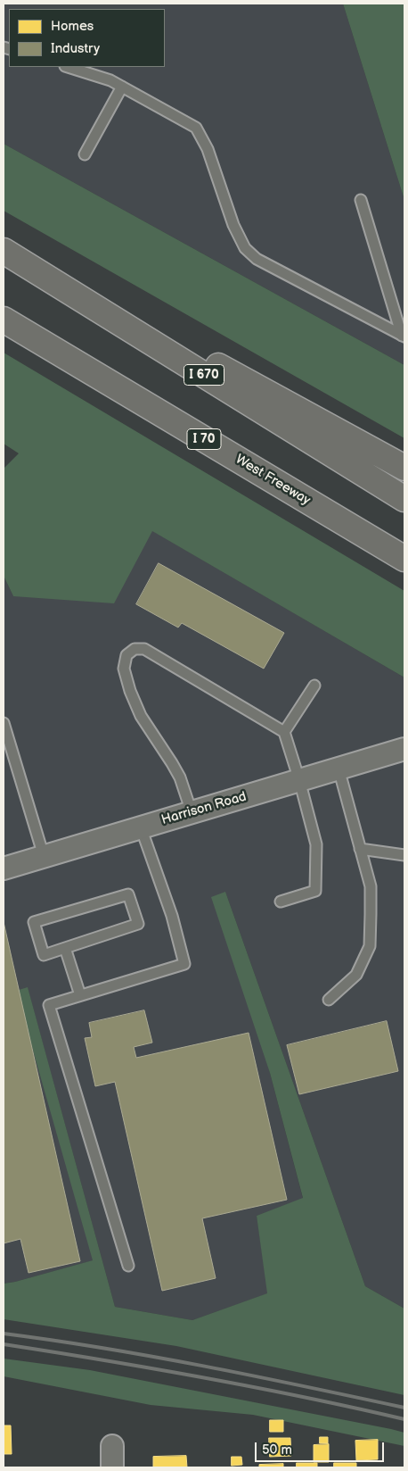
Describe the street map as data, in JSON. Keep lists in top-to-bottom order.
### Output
{
  "streets": {
    "highway": ["I 670", "I 70", "West Freeway"],
    "street": ["Harrison Road"]
  },
  "legend": ["Homes", "Industry"],
  "scale_bar": "50 m"
}
